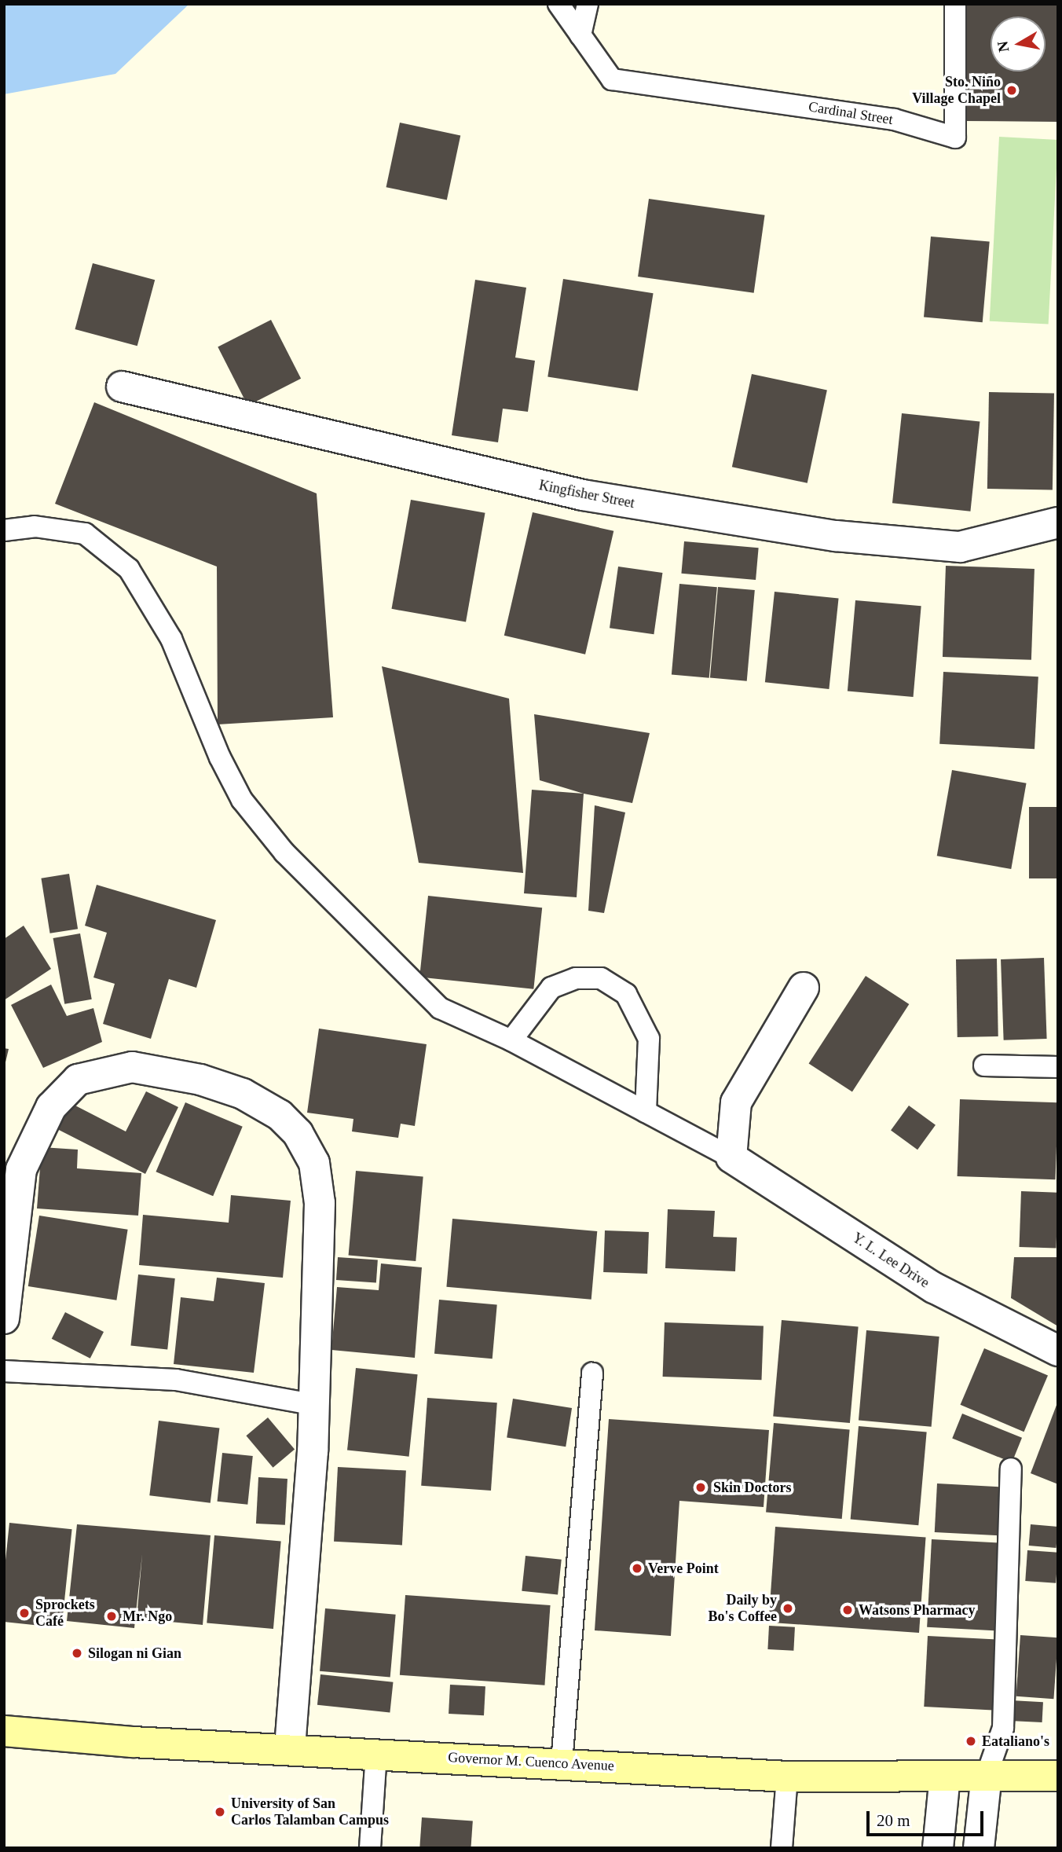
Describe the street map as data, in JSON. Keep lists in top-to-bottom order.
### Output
{
  "streets": {
    "main road": ["Governor M. Cuenco Avenue"],
    "street": ["Kingfisher Street", "Y. L. Lee Drive"],
    "lane": ["Cardinal Street"]
  },
  "places": [
    "Sto. Niño Village Chapel",
    "Skin Doctors",
    "Verve Point",
    "Daily by Bo's Coffee",
    "Watsons Pharmacy",
    "Sprockets Café",
    "Mr. Ngo",
    "Silogan ni Gian",
    "Eataliano's",
    "University of San Carlos Talamban Campus"
  ],
  "scale_bar": "20 m",
  "north": "left"
}
